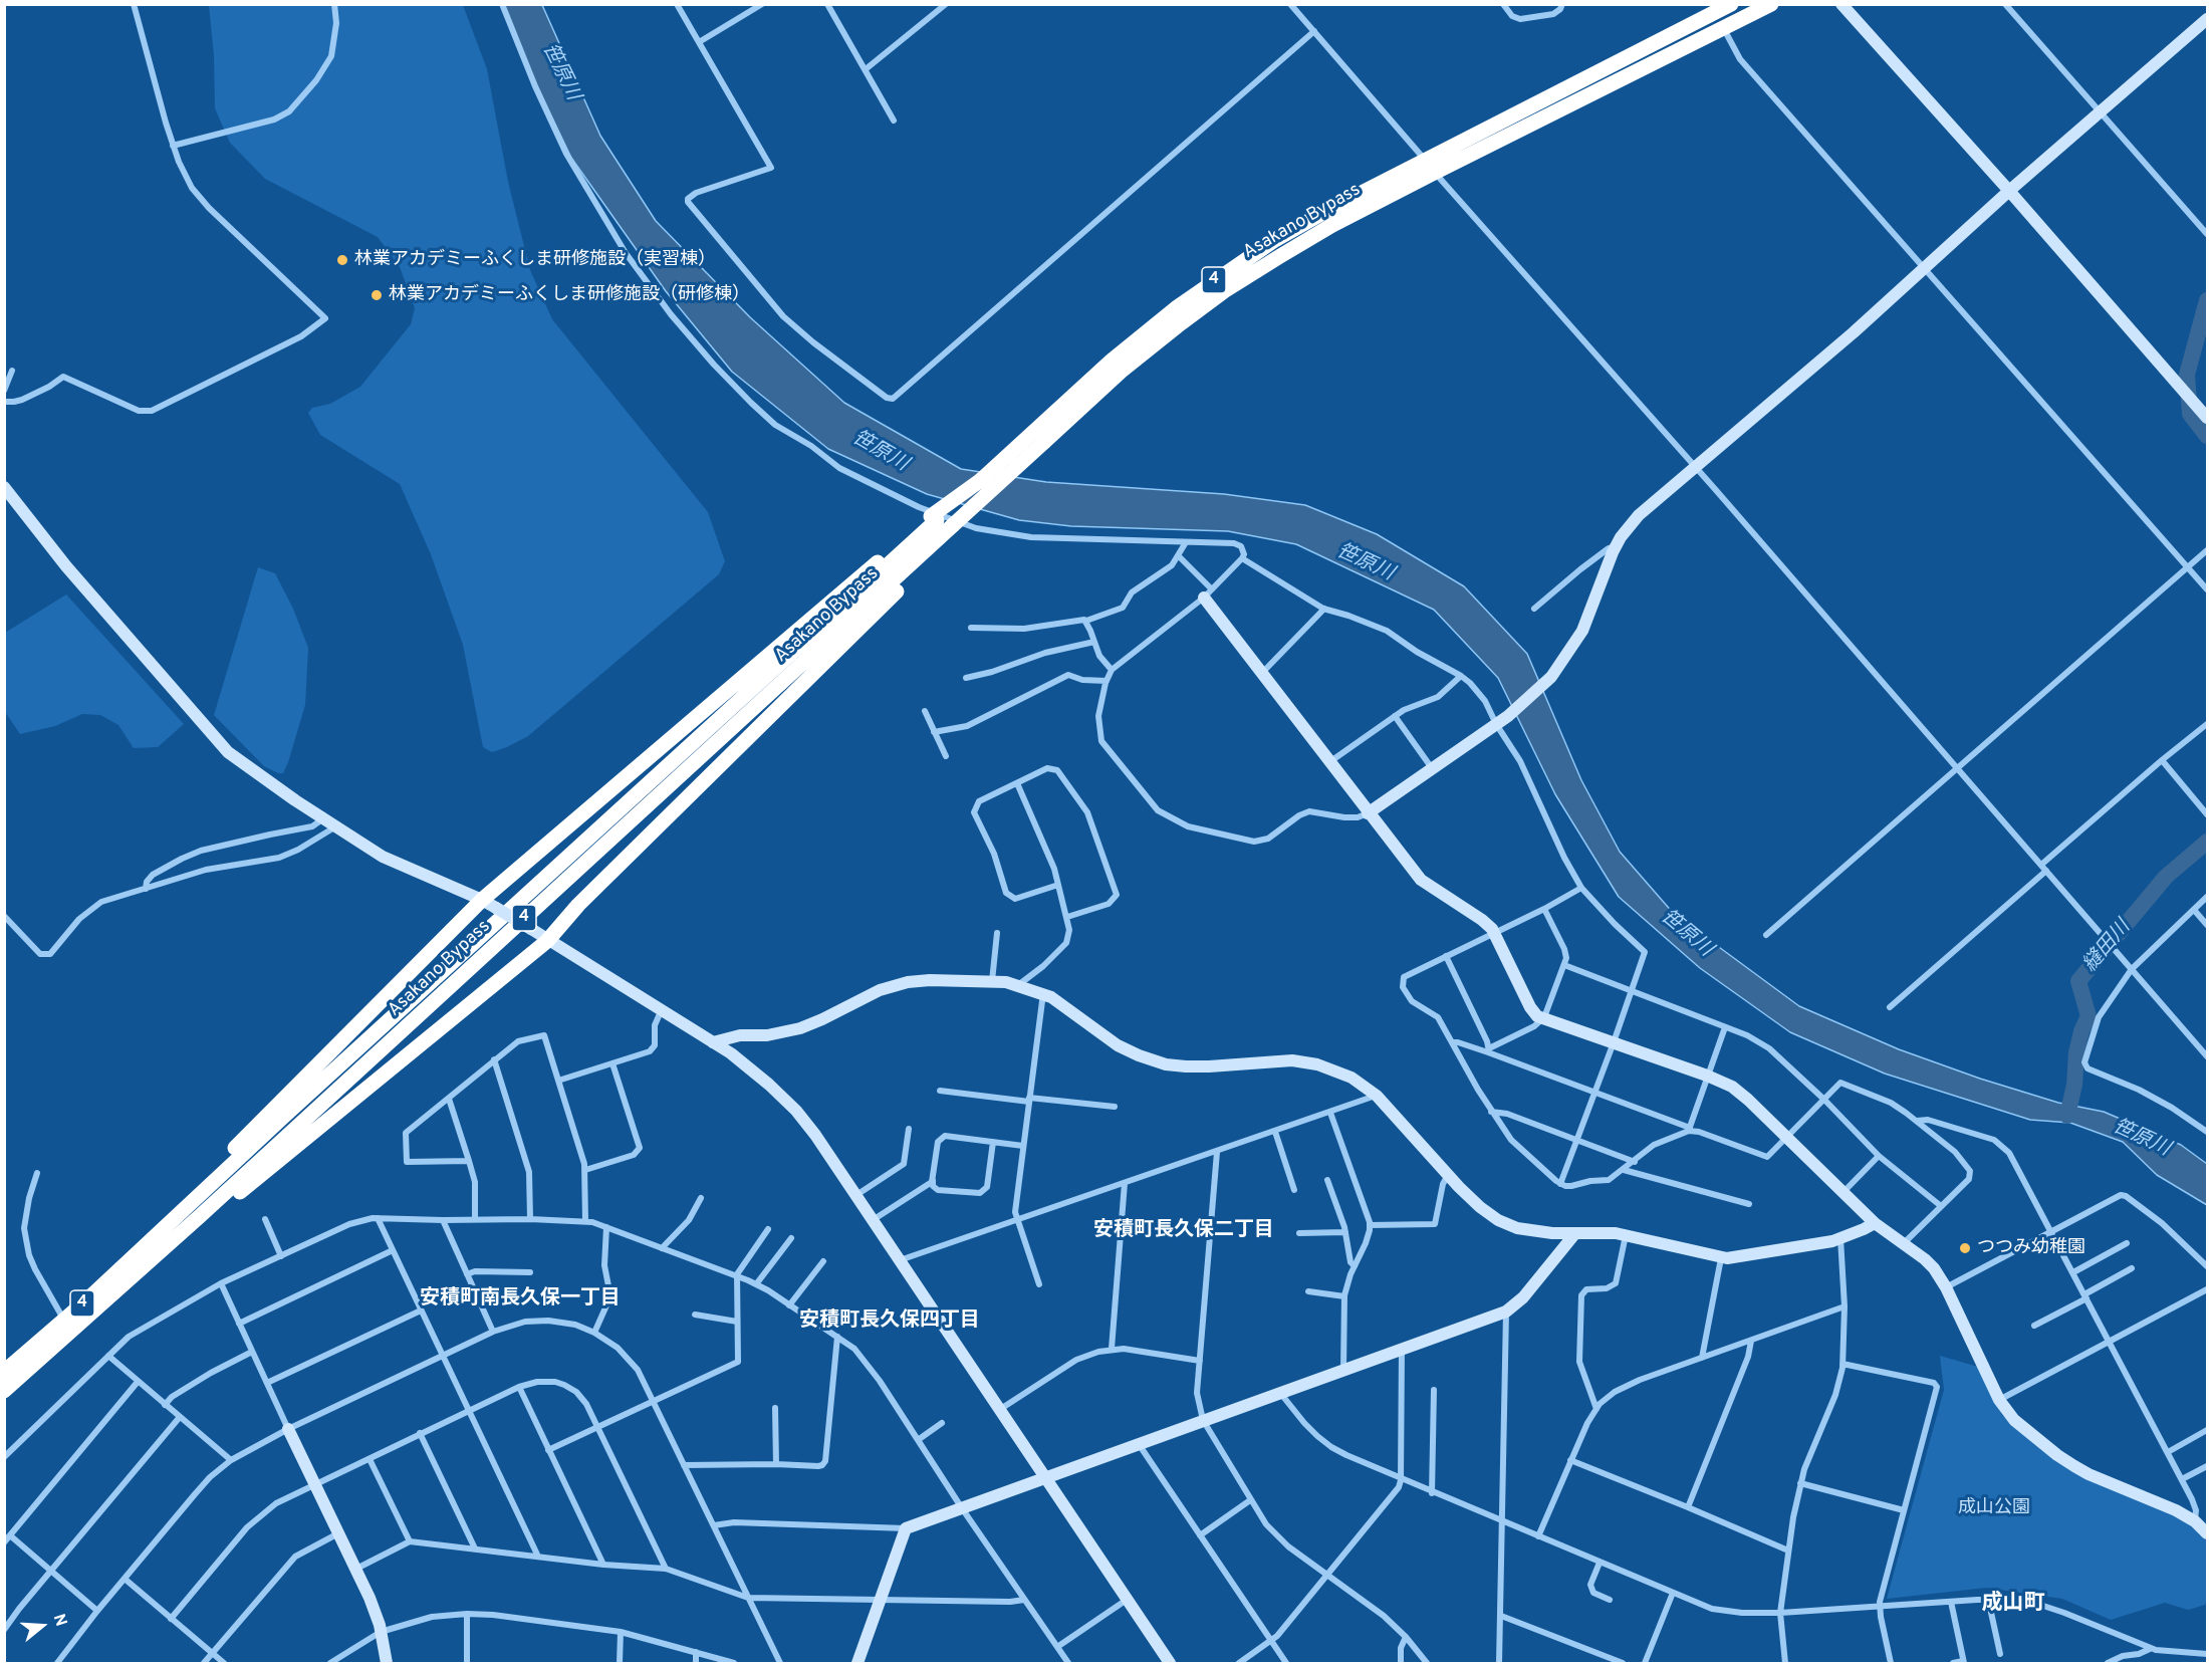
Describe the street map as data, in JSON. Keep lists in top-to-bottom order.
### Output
{
  "streets": {
    "highway": ["Asakano Bypass", "4"]
  },
  "districts": [
    "安積町長久保二丁目",
    "安積町南長久保一丁目",
    "安積町長久保四丁目",
    "成山町"
  ],
  "water": ["笹原川", "縫田川"],
  "parks": ["成山公園"],
  "places": ["林業アカデミーふくしま研修施設（実習棟）", "林業アカデミーふくしま研修施設（研修棟）", "つつみ幼稚園"],
  "north": "right"
}
